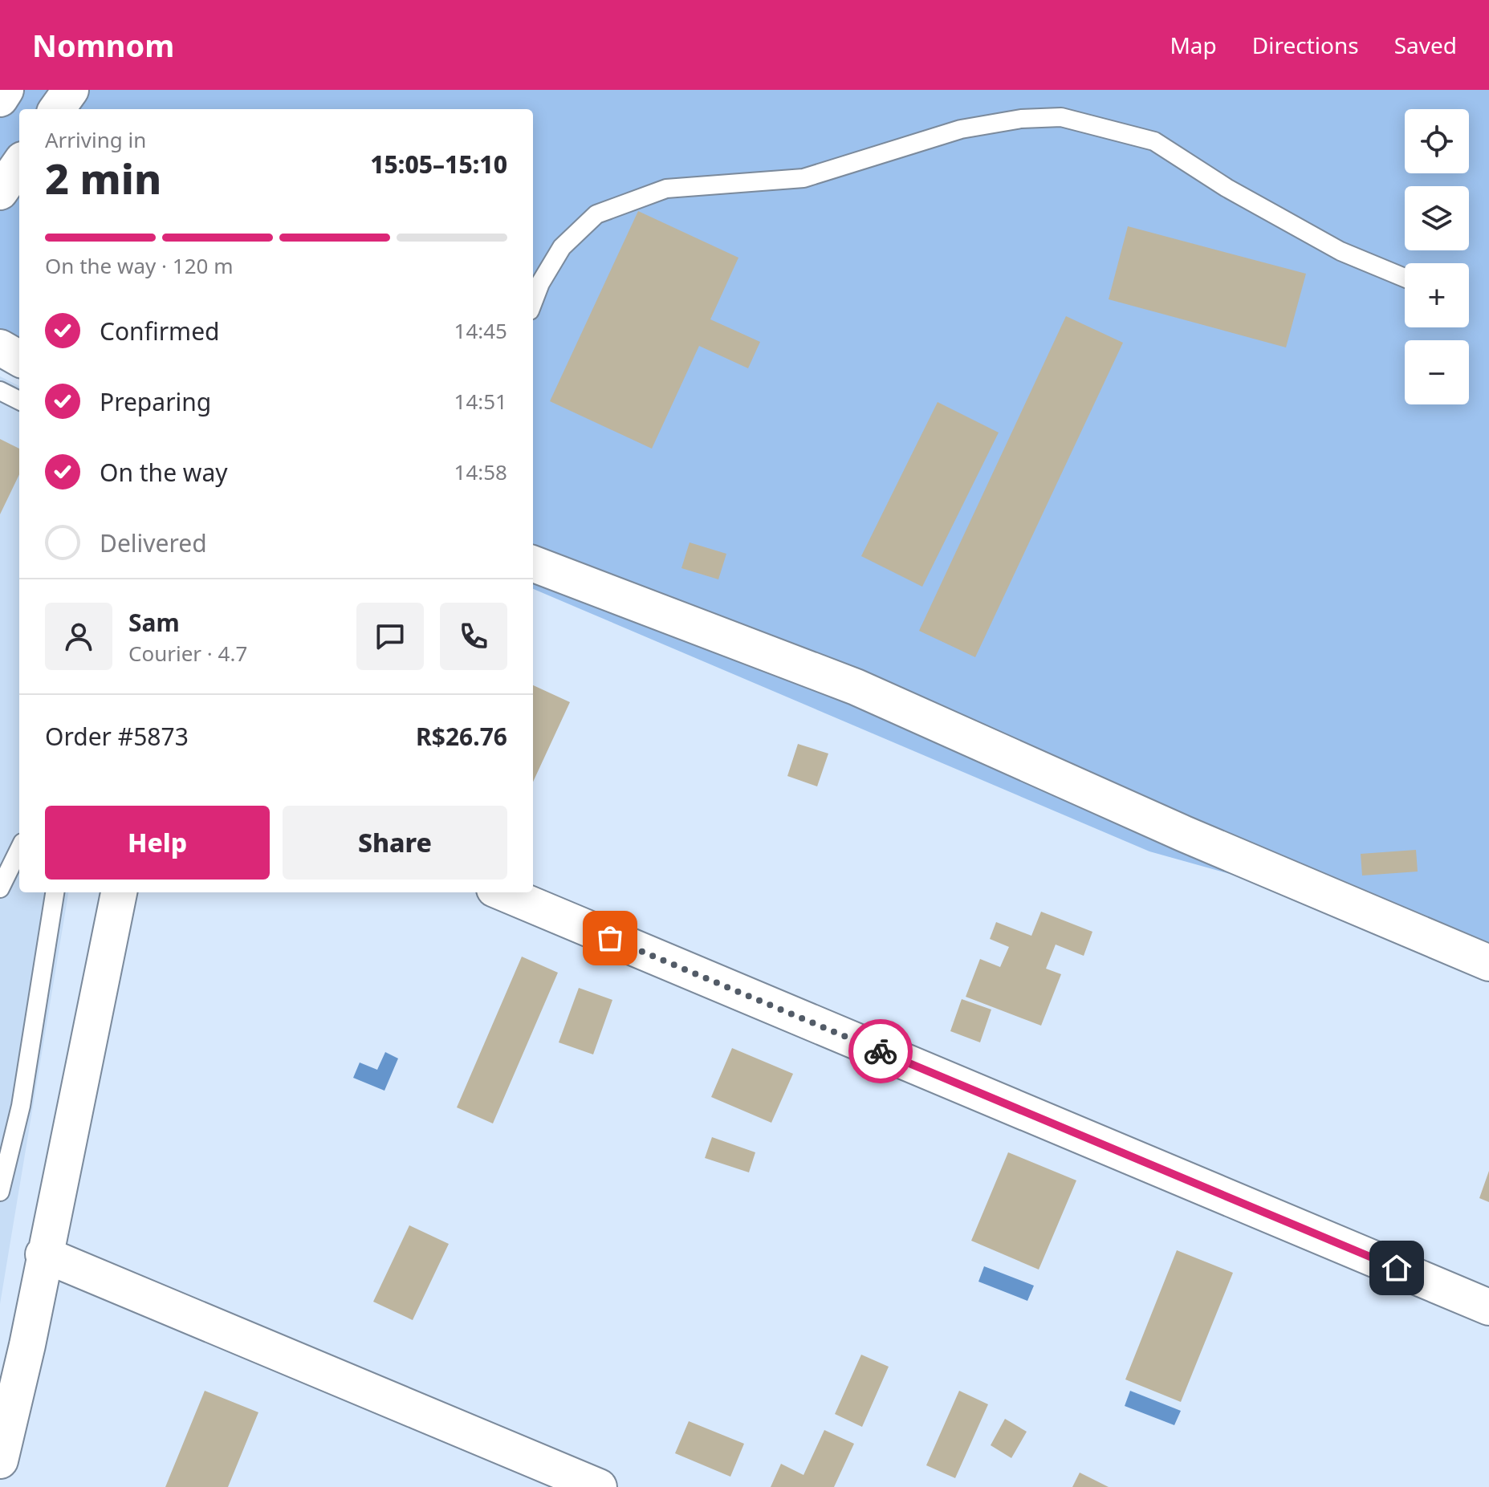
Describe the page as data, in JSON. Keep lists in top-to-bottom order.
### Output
{
  "page": {
    "header": "Nomnom",
    "nav": ["Map", "Directions", "Saved"],
    "map_buttons": ["+", "−"],
    "heading": ["2 min", "Arriving in", "15:05–15:10"],
    "panel": [
      "Sam",
      "Courier · 4.7",
      "Order #5873",
      "R$26.76"
    ],
    "bar": "On the way · 120 m",
    "list": [
      ["Confirmed", "14:45"],
      ["Preparing", "14:51"],
      ["On the way", "14:58"],
      "Delivered"
    ],
    "buttons": ["Help", "Share"]
  }
}
